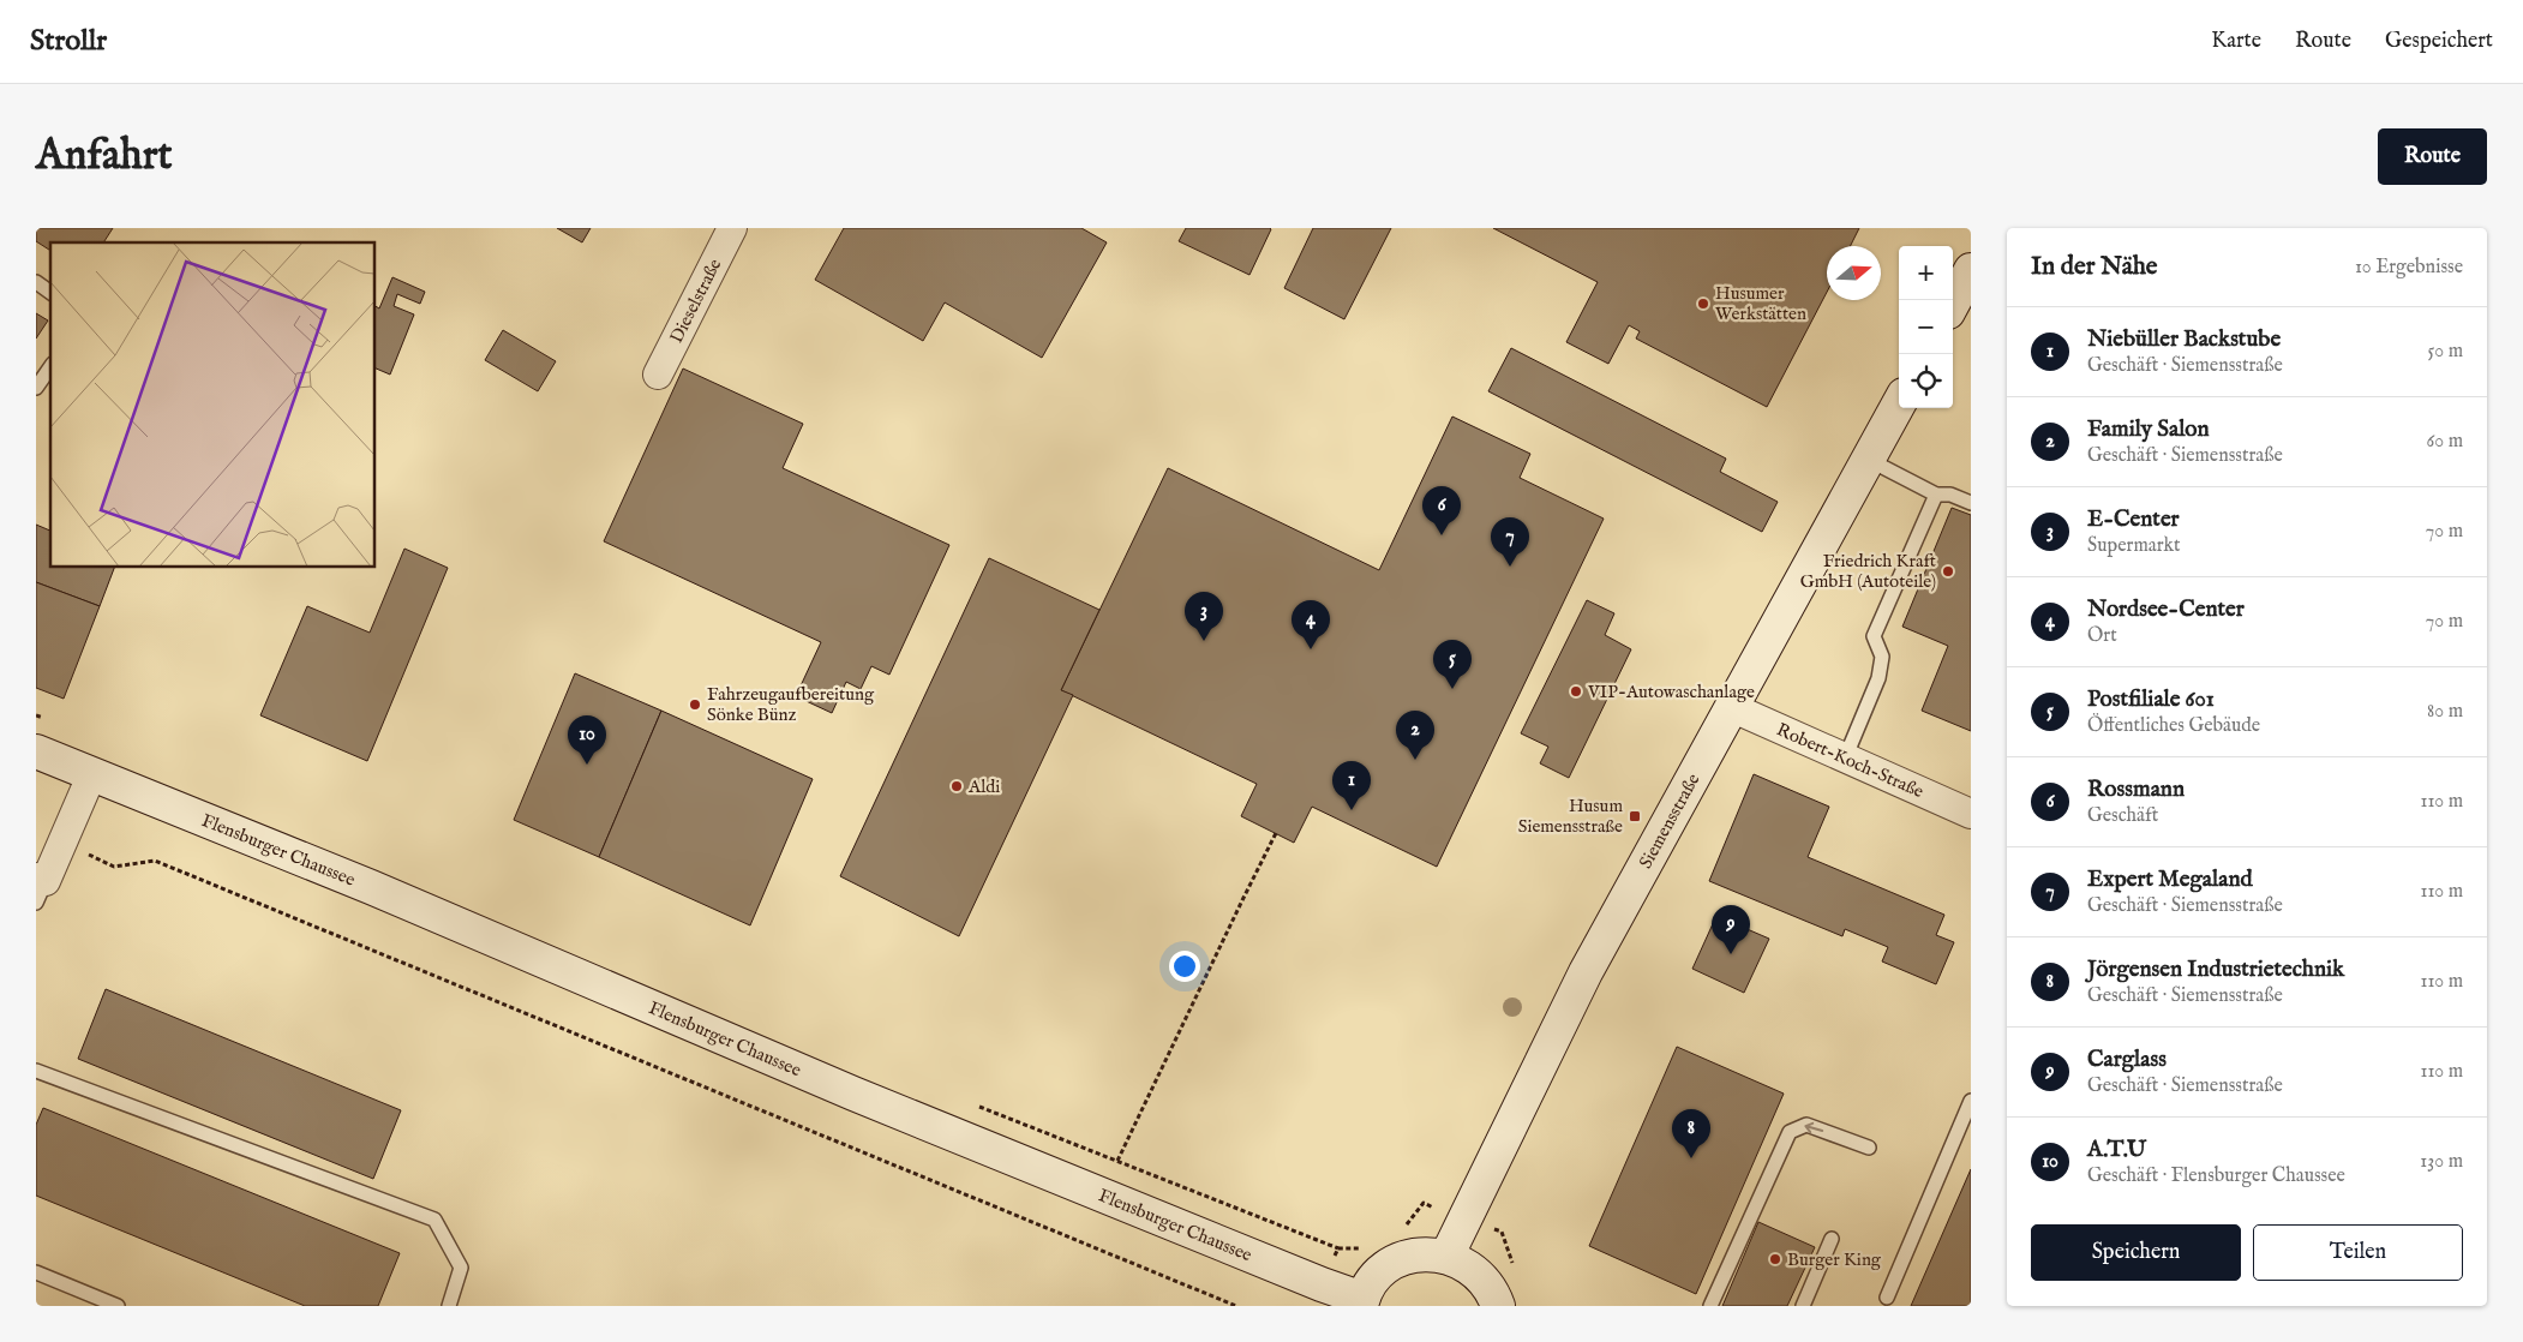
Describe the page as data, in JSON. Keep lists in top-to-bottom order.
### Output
{
  "streets": {
    "main road": ["Siemensstraße", "Flensburger Chaussee"],
    "street": ["Dieselstraße", "Robert-Koch-Straße"]
  },
  "crossings": [
    ["Robert-Koch-Straße", "Siemensstraße"]
  ],
  "places": {
    "other": [
      "Husumer Werkstätten",
      "Friedrich Kraft GmbH (Autoteile)",
      "VIP-Autowaschanlage",
      "Fahrzeugaufbereitung Sönke Bünz",
      "Aldi",
      "Burger King"
    ],
    "transit": ["Husum Siemensstraße"]
  },
  "north": "right",
  "page": {
    "header": "Strollr",
    "nav": ["Karte", "Route", "Gespeichert"],
    "buttons": [
      "Route",
      ["Speichern", "Teilen"]
    ],
    "title": "Anfahrt",
    "heading": ["In der Nähe", "10 Ergebnisse"],
    "map_buttons": ["+", "−"],
    "list": [
      {
        "mark": "1",
        "name": "Niebüller Backstube",
        "note": "Geschäft · Siemensstraße",
        "value": "50 m"
      },
      {
        "mark": "2",
        "name": "Family Salon",
        "note": "Geschäft · Siemensstraße",
        "value": "60 m"
      },
      {
        "mark": "3",
        "name": "E-Center",
        "note": "Supermarkt",
        "value": "70 m"
      },
      {
        "mark": "4",
        "name": "Nordsee-Center",
        "note": "Ort",
        "value": "70 m"
      },
      {
        "mark": "5",
        "name": "Postfiliale 601",
        "note": "Öffentliches Gebäude",
        "value": "80 m"
      },
      {
        "mark": "6",
        "name": "Rossmann",
        "note": "Geschäft",
        "value": "110 m"
      },
      {
        "mark": "7",
        "name": "Expert Megaland",
        "note": "Geschäft · Siemensstraße",
        "value": "110 m"
      },
      {
        "mark": "8",
        "name": "Jörgensen Industrietechnik",
        "note": "Geschäft · Siemensstraße",
        "value": "110 m"
      },
      {
        "mark": "9",
        "name": "Carglass",
        "note": "Geschäft · Siemensstraße",
        "value": "110 m"
      },
      {
        "mark": "10",
        "name": "A.T.U",
        "note": "Geschäft · Flensburger Chaussee",
        "value": "130 m"
      }
    ],
    "pins": [
      "6",
      "7",
      "3",
      "4",
      "5",
      "2",
      "10",
      "1",
      "9",
      "8"
    ]
  }
}
